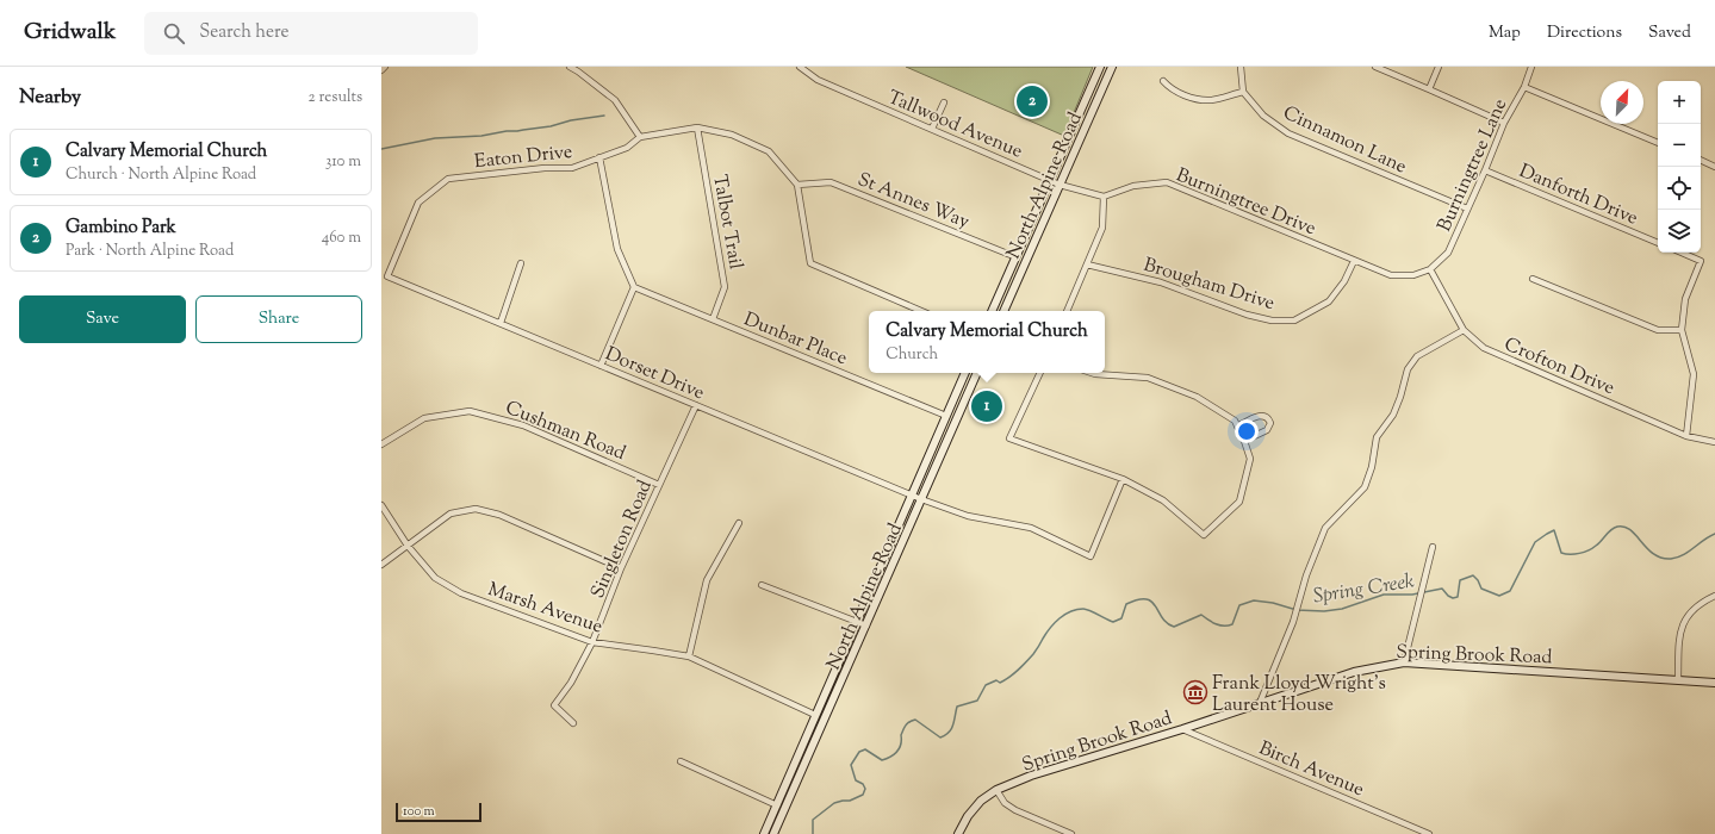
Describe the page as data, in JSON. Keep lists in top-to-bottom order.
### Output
{
  "streets": {
    "main road": ["North Alpine Road", "Spring Brook Road"],
    "street": [
      "Tallwood Avenue",
      "Cinnamon Lane",
      "Eaton Drive",
      "Burningtree Lane",
      "Danforth Drive",
      "St Annes Way",
      "Burningtree Drive",
      "Talbot Trail",
      "Brougham Drive",
      "Dunbar Place",
      "Crofton Drive",
      "Dorset Drive",
      "Cushman Road",
      "Singleton Road",
      "Marsh Avenue",
      "Birch Avenue"
    ]
  },
  "crossings": [
    ["Tallwood Avenue", "North Alpine Road"],
    ["Cinnamon Lane", "Burningtree Lane"],
    ["Eaton Drive", "St Annes Way"],
    ["Eaton Drive", "Talbot Trail"],
    ["Eaton Drive", "Dorset Drive"],
    ["Burningtree Lane", "Danforth Drive"],
    ["Burningtree Lane", "Burningtree Drive"],
    ["Burningtree Lane", "Crofton Drive"],
    ["North Alpine Road", "St Annes Way"],
    ["North Alpine Road", "Dunbar Place"],
    ["North Alpine Road", "Dorset Drive"],
    ["North Alpine Road", "Marsh Avenue"],
    ["Burningtree Drive", "Brougham Drive"],
    ["Burningtree Drive", "Crofton Drive"],
    ["Talbot Trail", "Dunbar Place"],
    ["Dorset Drive", "Singleton Road"],
    ["Cushman Road", "Singleton Road"],
    ["Singleton Road", "Marsh Avenue"],
    ["Spring Brook Road", "Birch Avenue"]
  ],
  "water": ["Spring Creek"],
  "places": {
    "museum": ["Frank Lloyd Wright's Laurent House"]
  },
  "scale_bar": "100 m",
  "north": "top right",
  "page": {
    "header": "Gridwalk",
    "search": "Search here",
    "nav": ["Map", "Directions", "Saved"],
    "heading": ["Nearby", "2 results"],
    "map_buttons": ["+", "−"],
    "pins": ["2", "1"],
    "list": [
      {
        "mark": "1",
        "name": "Calvary Memorial Church",
        "note": "Church · North Alpine Road",
        "value": "310 m"
      },
      {
        "mark": "2",
        "name": "Gambino Park",
        "note": "Park · North Alpine Road",
        "value": "460 m"
      }
    ],
    "buttons": ["Save", "Share"],
    "popup": ["Calvary Memorial Church", "Church"],
    "scale": "100 m"
  }
}
